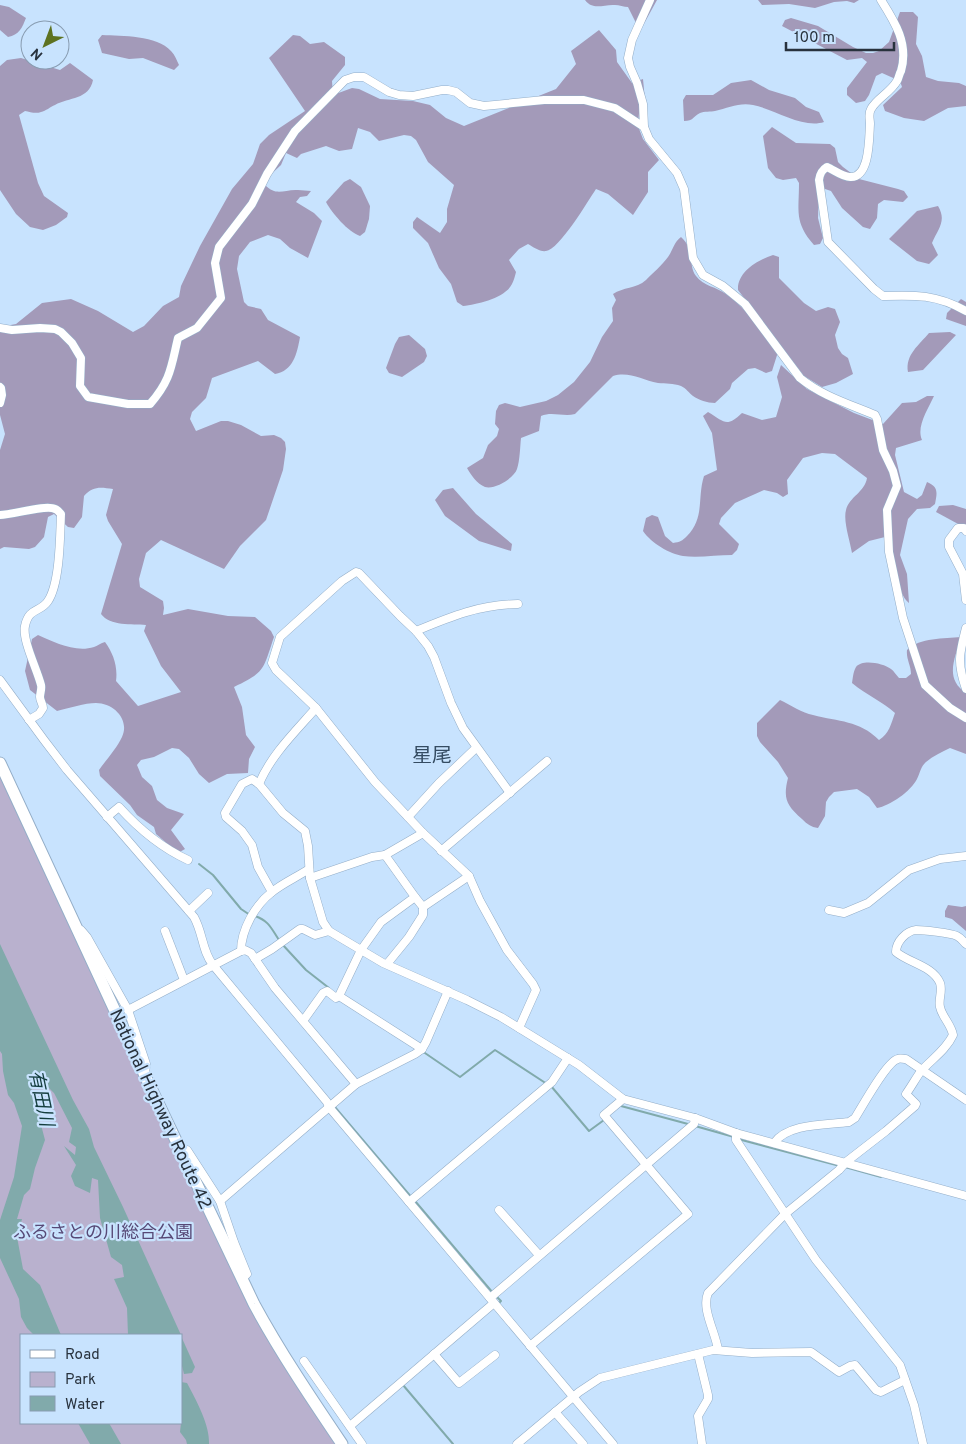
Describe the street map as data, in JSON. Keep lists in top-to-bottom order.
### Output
{
  "streets": {
    "highway": ["National Highway Route 42"]
  },
  "districts": ["星尾"],
  "water": ["有田川"],
  "parks": ["ふるさとの川総合公園"],
  "legend": ["Road", "Park", "Water"],
  "scale_bar": "100 m",
  "north": "bottom left"
}
